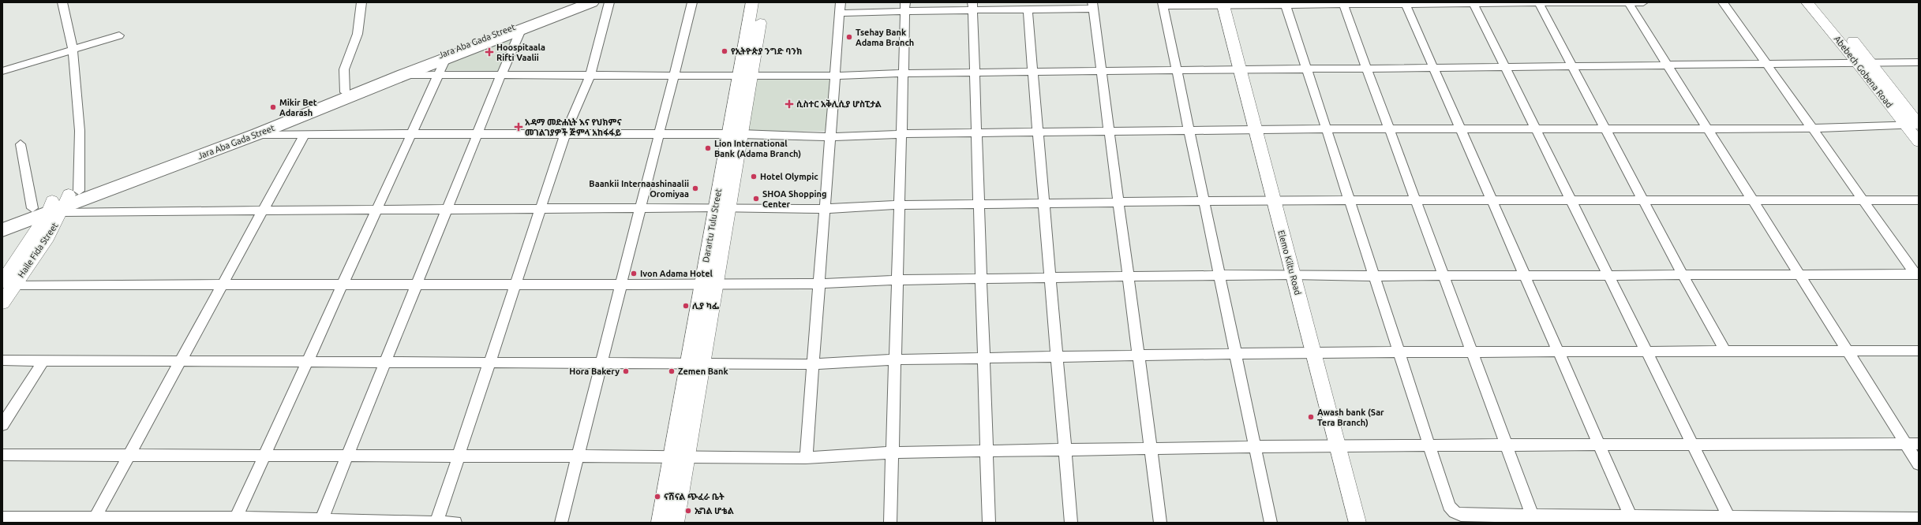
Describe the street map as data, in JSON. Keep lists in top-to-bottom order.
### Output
{
  "streets": {
    "main road": ["Jara Aba Gada Street"],
    "street": [
      "Abebech Gobena Road",
      "Darartu Tulu Street",
      "Haile Fida Street",
      "Elemo Kiltu Road"
    ]
  },
  "crossings": [
    ["Jara Aba Gada Street", "Haile Fida Street"]
  ],
  "places": {
    "other": [
      "Tsehay Bank Adama Branch",
      "የኢትዮጵያ ንግድ ባንክ",
      "Mikir Bet Adarash",
      "Lion International Bank (Adama Branch)",
      "Hotel Olympic",
      "Baankii Internaashinaalii Oromiyaa",
      "SHOA Shopping Center",
      "Ivon Adama Hotel",
      "ሊያ ካፌ",
      "Hora Bakery",
      "Zemen Bank",
      "Awash bank (Sar Tera Branch)",
      "ናሽናል ጭፈራ ቤት",
      "ኤግል ሆቴል"
    ],
    "health": ["Hoospitaala Rifti Vaalii", "ሲስተር አቅሊሲያ ሆስፒታል", "አዳማ መድሐኒት እና የህክምና መገልገያዎች ጅምላ አከፋፋይ"]
  }
}
